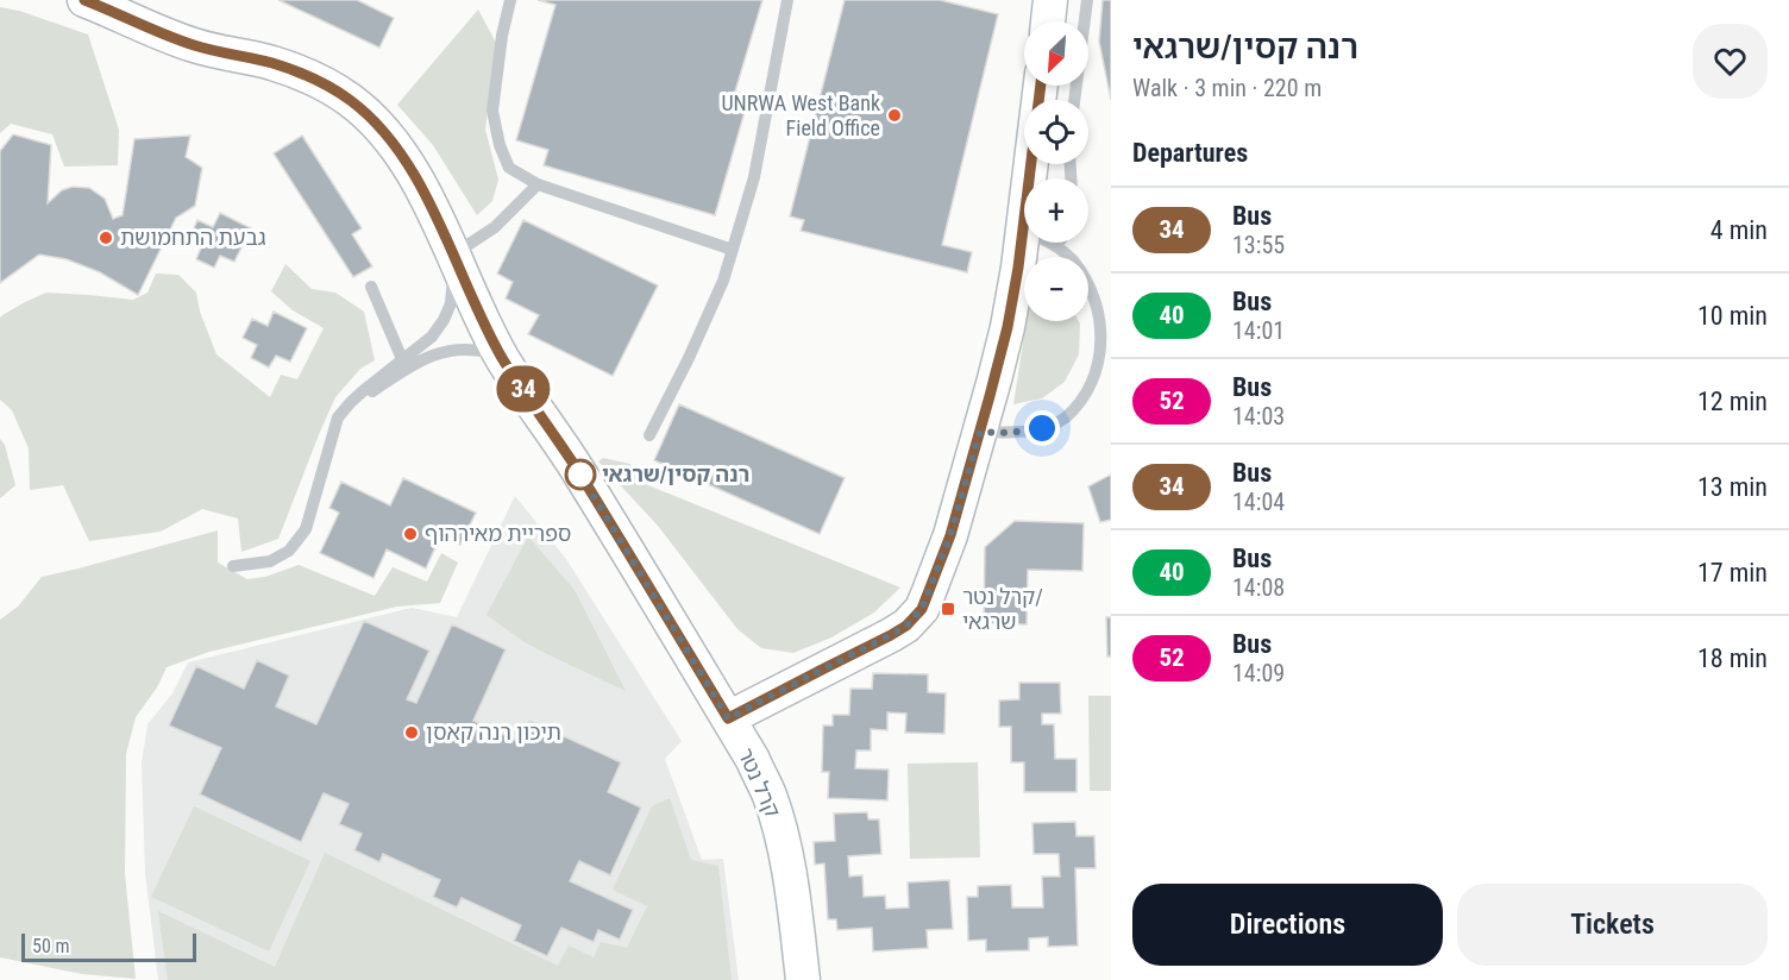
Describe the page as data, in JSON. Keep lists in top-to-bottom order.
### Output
{
  "streets": {
    "street": ["קרל נטר"]
  },
  "places": {
    "other": [
      "UNRWA West Bank Field Office",
      "גבעת התחמושת",
      "רנה קסין/שרגאי",
      "ספריית מאירהוף",
      "תיכון רנה קאסן"
    ],
    "transit": ["קרל נטר/ שרגאי"]
  },
  "lines": ["bus line 34"],
  "scale_bar": "50 m",
  "north": "bottom left",
  "page": {
    "on_map": "34",
    "heading": [
      ["רנה קסין/שרגאי", "Walk · 3 min · 220 m"],
      "Departures"
    ],
    "map_buttons": ["+", "−"],
    "list": [
      {
        "mark": "34",
        "name": "Bus",
        "note": "13:55",
        "value": "4 min"
      },
      {
        "mark": "40",
        "name": "Bus",
        "note": "14:01",
        "value": "10 min"
      },
      {
        "mark": "52",
        "name": "Bus",
        "note": "14:03",
        "value": "12 min"
      },
      {
        "mark": "34",
        "name": "Bus",
        "note": "14:04",
        "value": "13 min"
      },
      {
        "mark": "40",
        "name": "Bus",
        "note": "14:08",
        "value": "17 min"
      },
      {
        "mark": "52",
        "name": "Bus",
        "note": "14:09",
        "value": "18 min"
      }
    ],
    "buttons": ["Directions", "Tickets"],
    "scale": "50 m"
  }
}
